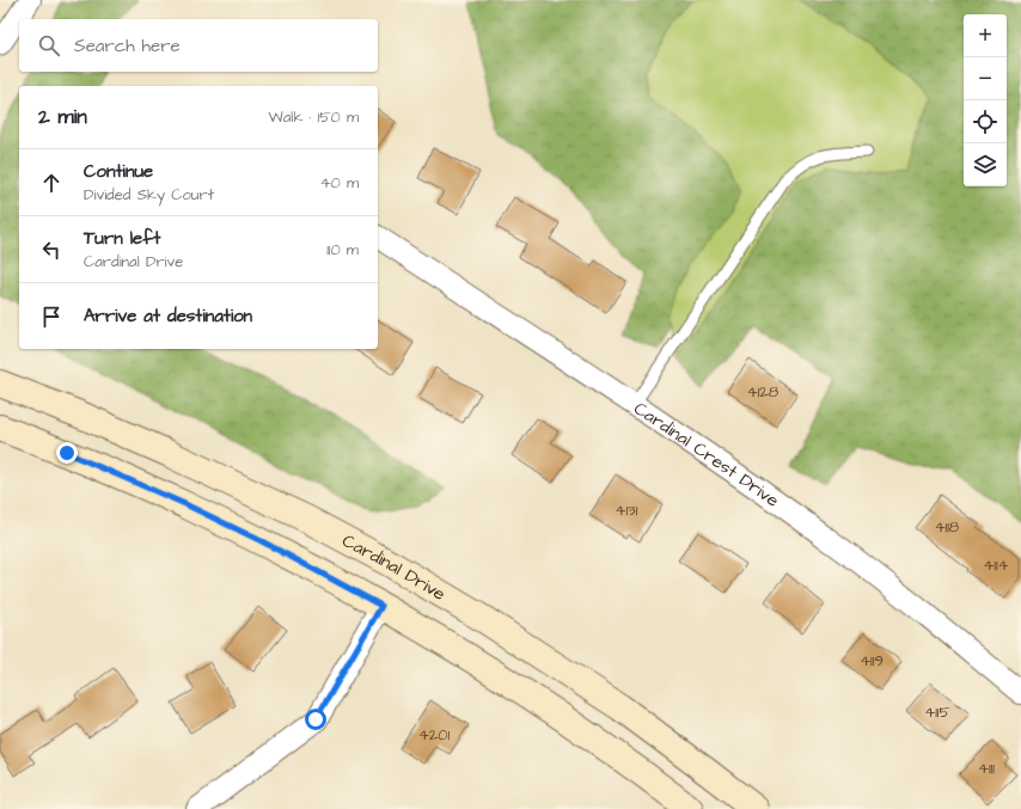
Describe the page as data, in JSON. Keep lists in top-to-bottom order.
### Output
{
  "streets": {
    "main road": ["Cardinal Drive"],
    "street": ["Cardinal Crest Drive"]
  },
  "house_numbers": [
    "4128",
    "4131",
    "4118",
    "4114",
    "4119",
    "4115",
    "4201",
    "4111"
  ],
  "page": {
    "map_buttons": ["+", "−"],
    "search": "Search here",
    "heading": ["2 min", "Walk · 150 m"],
    "list": [
      ["Continue", "Divided Sky Court", "40 m"],
      ["Turn left", "Cardinal Drive", "110 m"],
      "Arrive at destination"
    ]
  }
}
